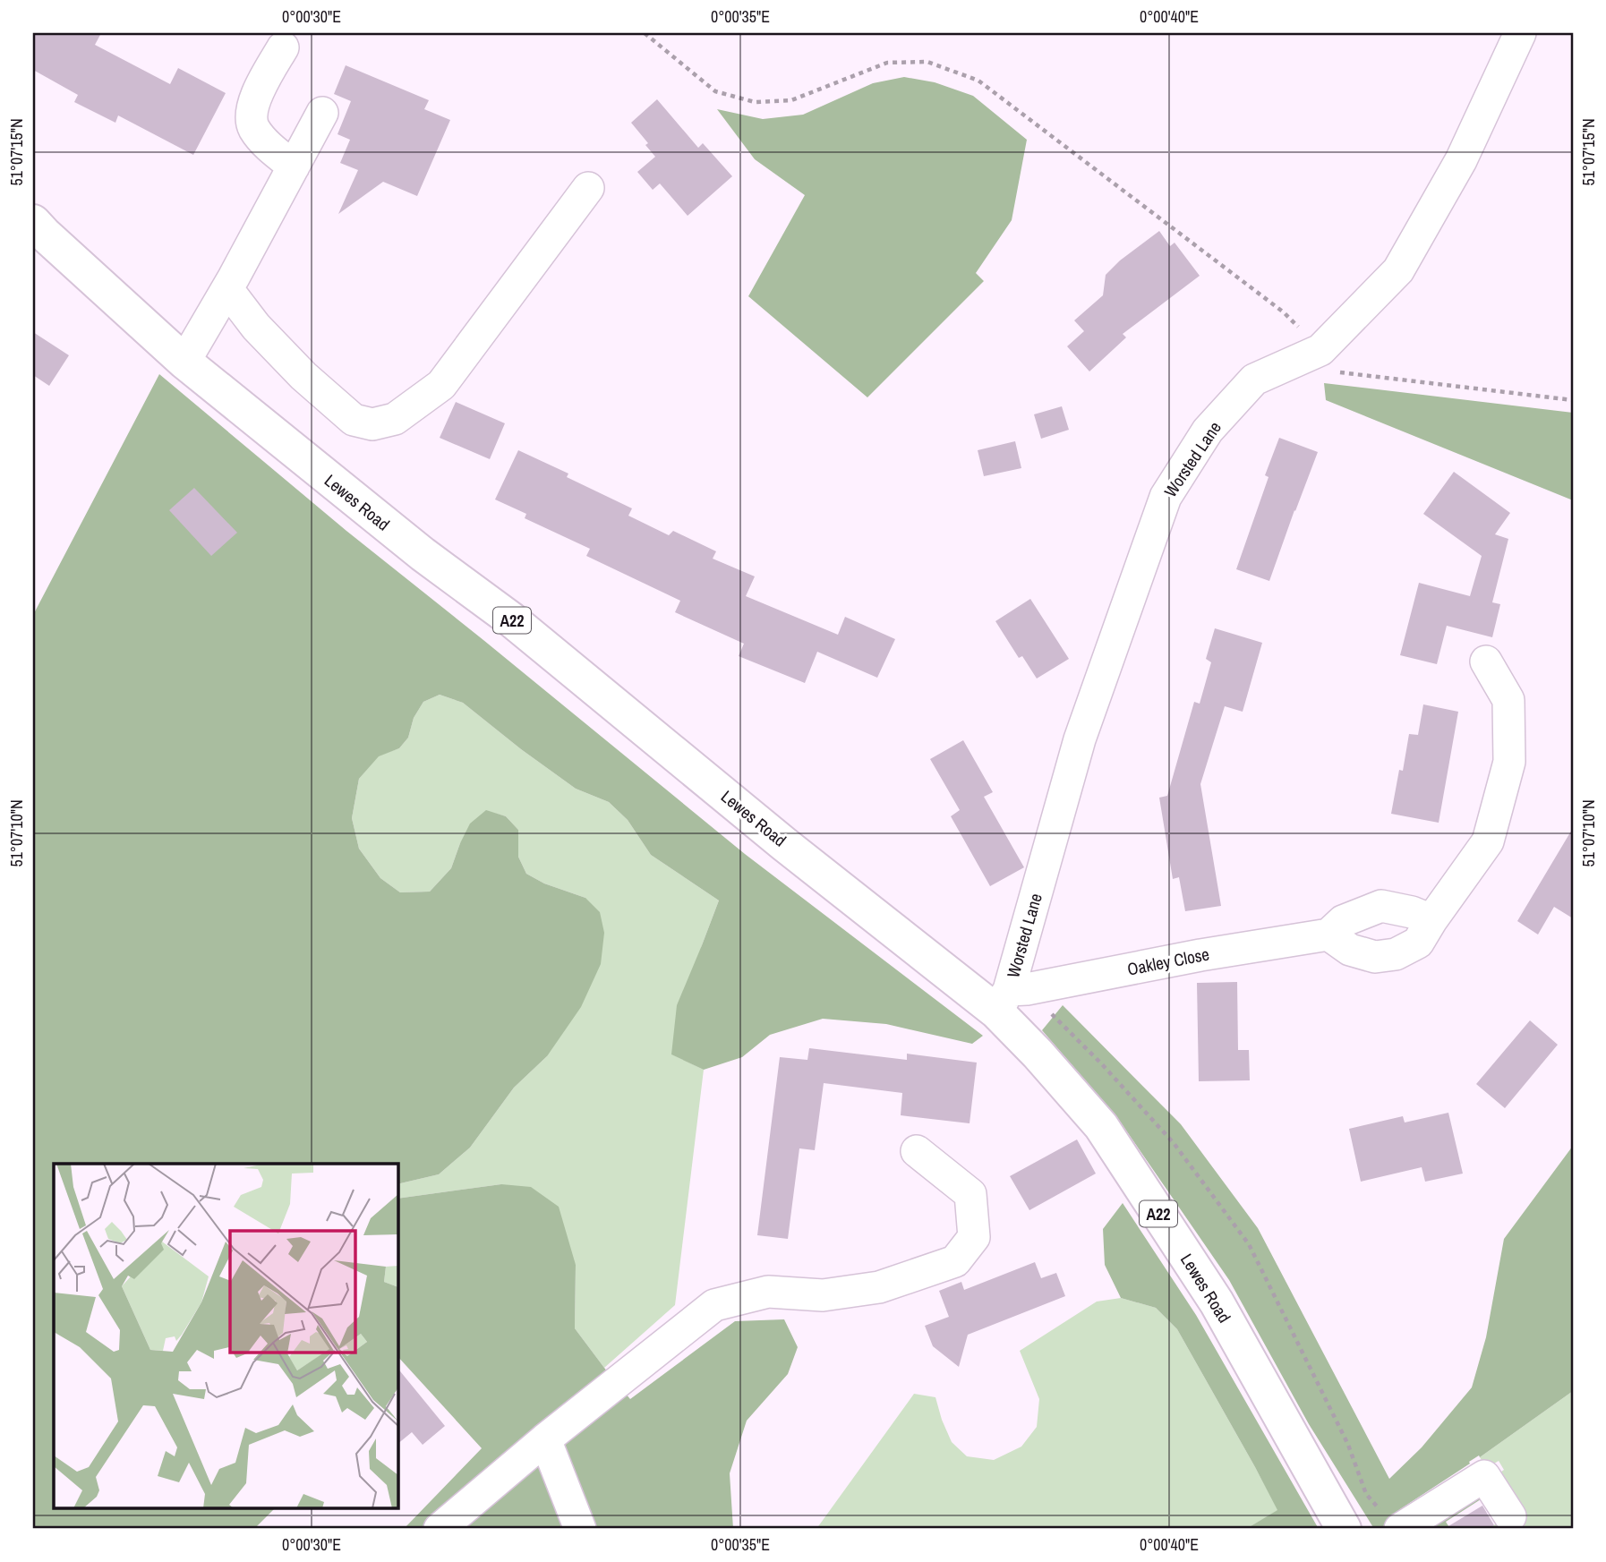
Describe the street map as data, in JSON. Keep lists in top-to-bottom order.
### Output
{
  "streets": {
    "highway": ["Lewes Road", "A22"],
    "street": ["Worsted Lane", "Oakley Close"]
  },
  "crossings": [
    ["Worsted Lane", "Lewes Road"],
    ["Worsted Lane", "Oakley Close"],
    ["Lewes Road", "Oakley Close"]
  ],
  "coordinates": [
    "0°00'30\"E",
    "0°00'35\"E",
    "0°00'40\"E",
    "51°07'15\"N",
    "51°07'10\"N"
  ]
}
